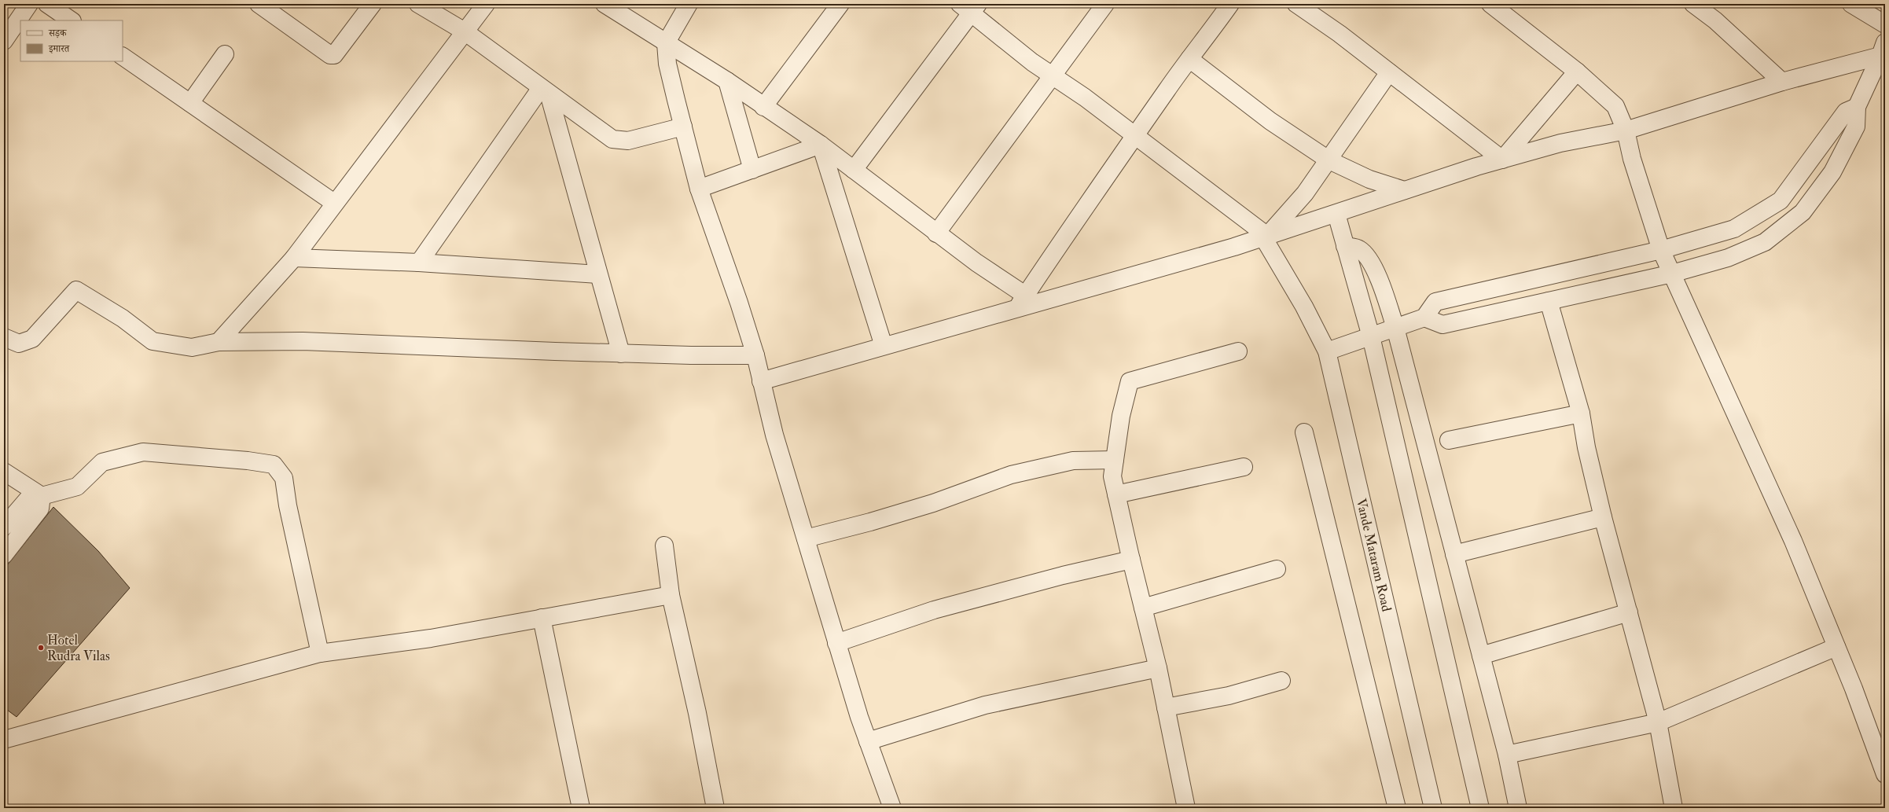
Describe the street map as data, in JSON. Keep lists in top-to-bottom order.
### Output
{
  "streets": {
    "street": ["Vande Mataram Road"]
  },
  "places": ["Hotel Rudra Vilas"],
  "legend": ["सड़क", "इमारत"]
}
